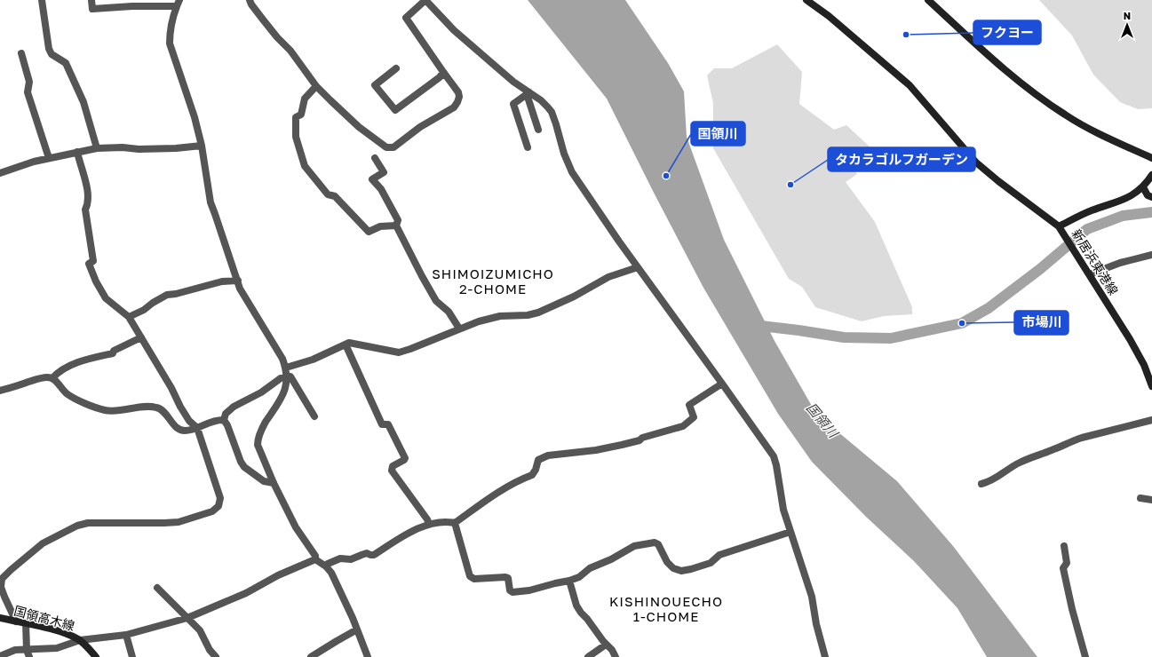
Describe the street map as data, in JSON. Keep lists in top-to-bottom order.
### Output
{
  "streets": {
    "main road": ["新居浜東港線", "国領高木線"]
  },
  "districts": ["SHIMOIZUMICHO 2-CHOME", "KISHINOUECHO 1-CHOME"],
  "water": ["国領川"],
  "places": [
    "フクヨー",
    "国領川",
    "タカラゴルフガーデン",
    "市場川"
  ],
  "north": "top"
}
